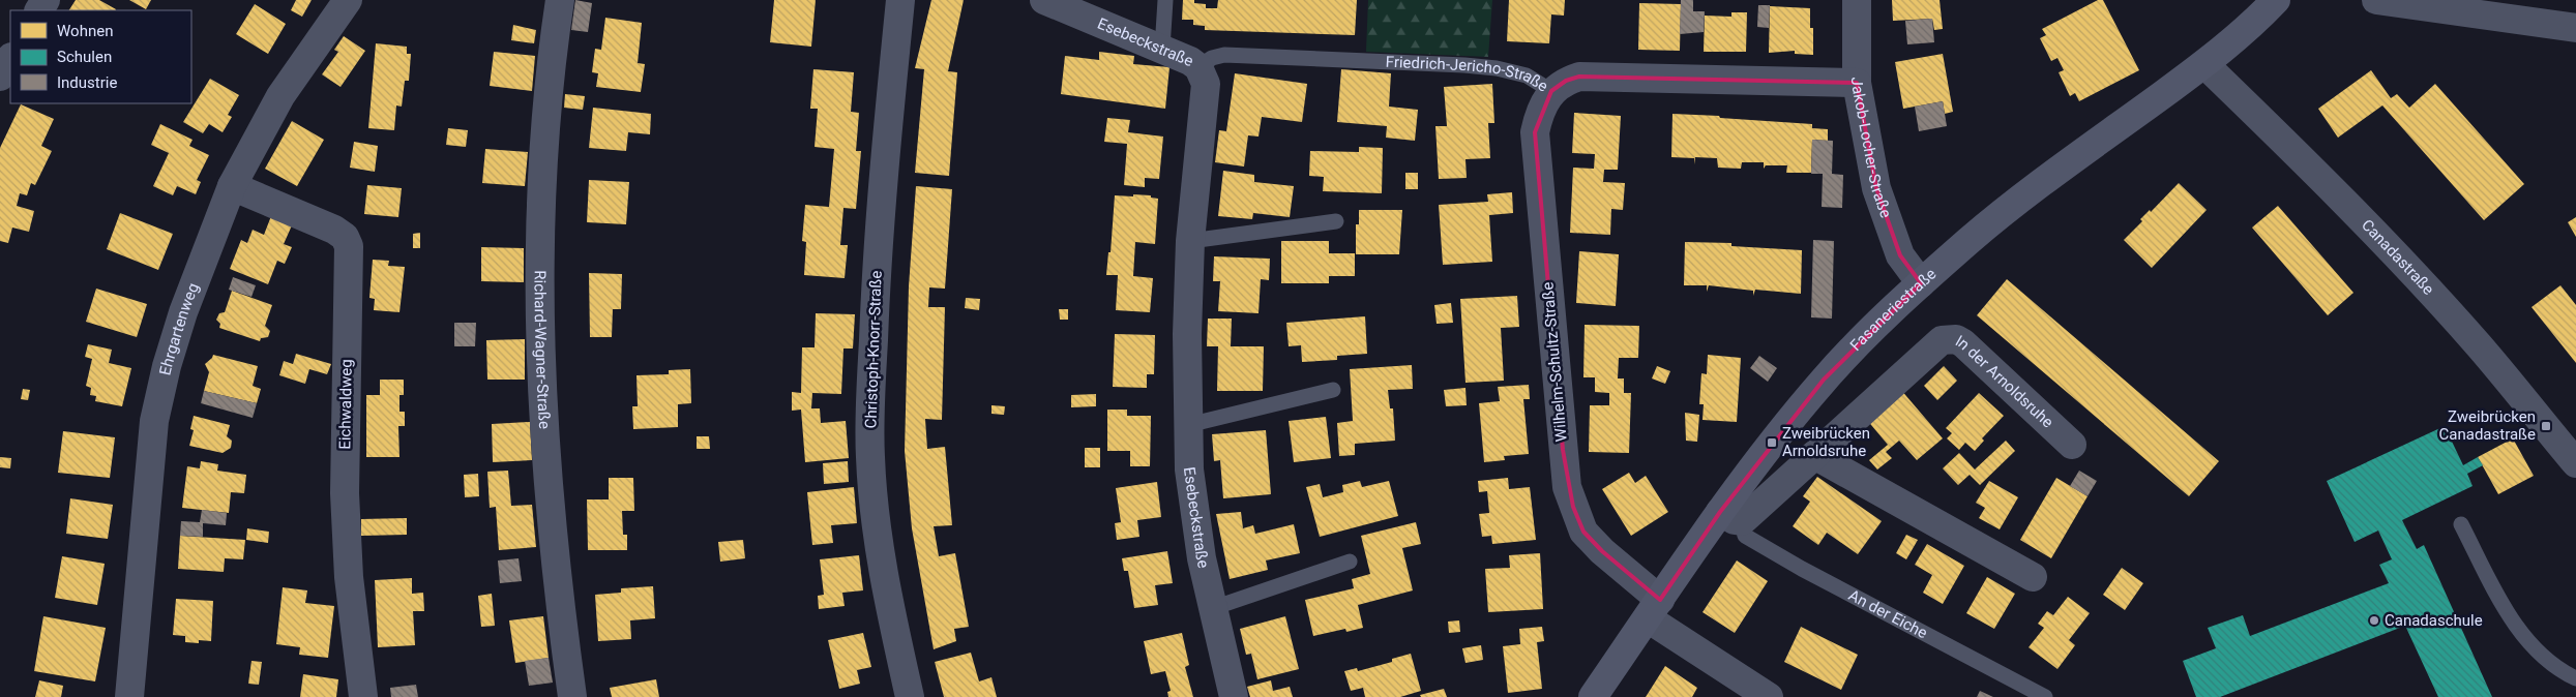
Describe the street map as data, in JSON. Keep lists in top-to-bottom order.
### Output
{
  "streets": {
    "street": [
      "Esebeckstraße",
      "Friedrich-Jericho-Straße",
      "Jakob-Locher-Straße",
      "Canadastraße",
      "Fasaneriestraße",
      "Ehrgartenweg",
      "Richard-Wagner-Straße",
      "Christoph-Knorr-Straße",
      "Wilhelm-Schultz-Straße",
      "In der Arnoldsruhe",
      "Eichwaldweg"
    ],
    "lane": ["An der Eiche"]
  },
  "crossings": [
    ["Esebeckstraße", "Friedrich-Jericho-Straße"],
    ["Friedrich-Jericho-Straße", "Jakob-Locher-Straße"],
    ["Friedrich-Jericho-Straße", "Wilhelm-Schultz-Straße"],
    ["Jakob-Locher-Straße", "Fasaneriestraße"],
    ["Canadastraße", "Fasaneriestraße"],
    ["Fasaneriestraße", "Wilhelm-Schultz-Straße"],
    ["Fasaneriestraße", "In der Arnoldsruhe"],
    ["Fasaneriestraße", "An der Eiche"],
    ["Ehrgartenweg", "Eichwaldweg"],
    ["In der Arnoldsruhe", "An der Eiche"]
  ],
  "places": {
    "transit": ["Zweibrücken Canadastraße", "Zweibrücken Arnoldsruhe"],
    "other": ["Canadaschule"]
  },
  "legend": ["Wohnen", "Schulen", "Industrie"]
}
